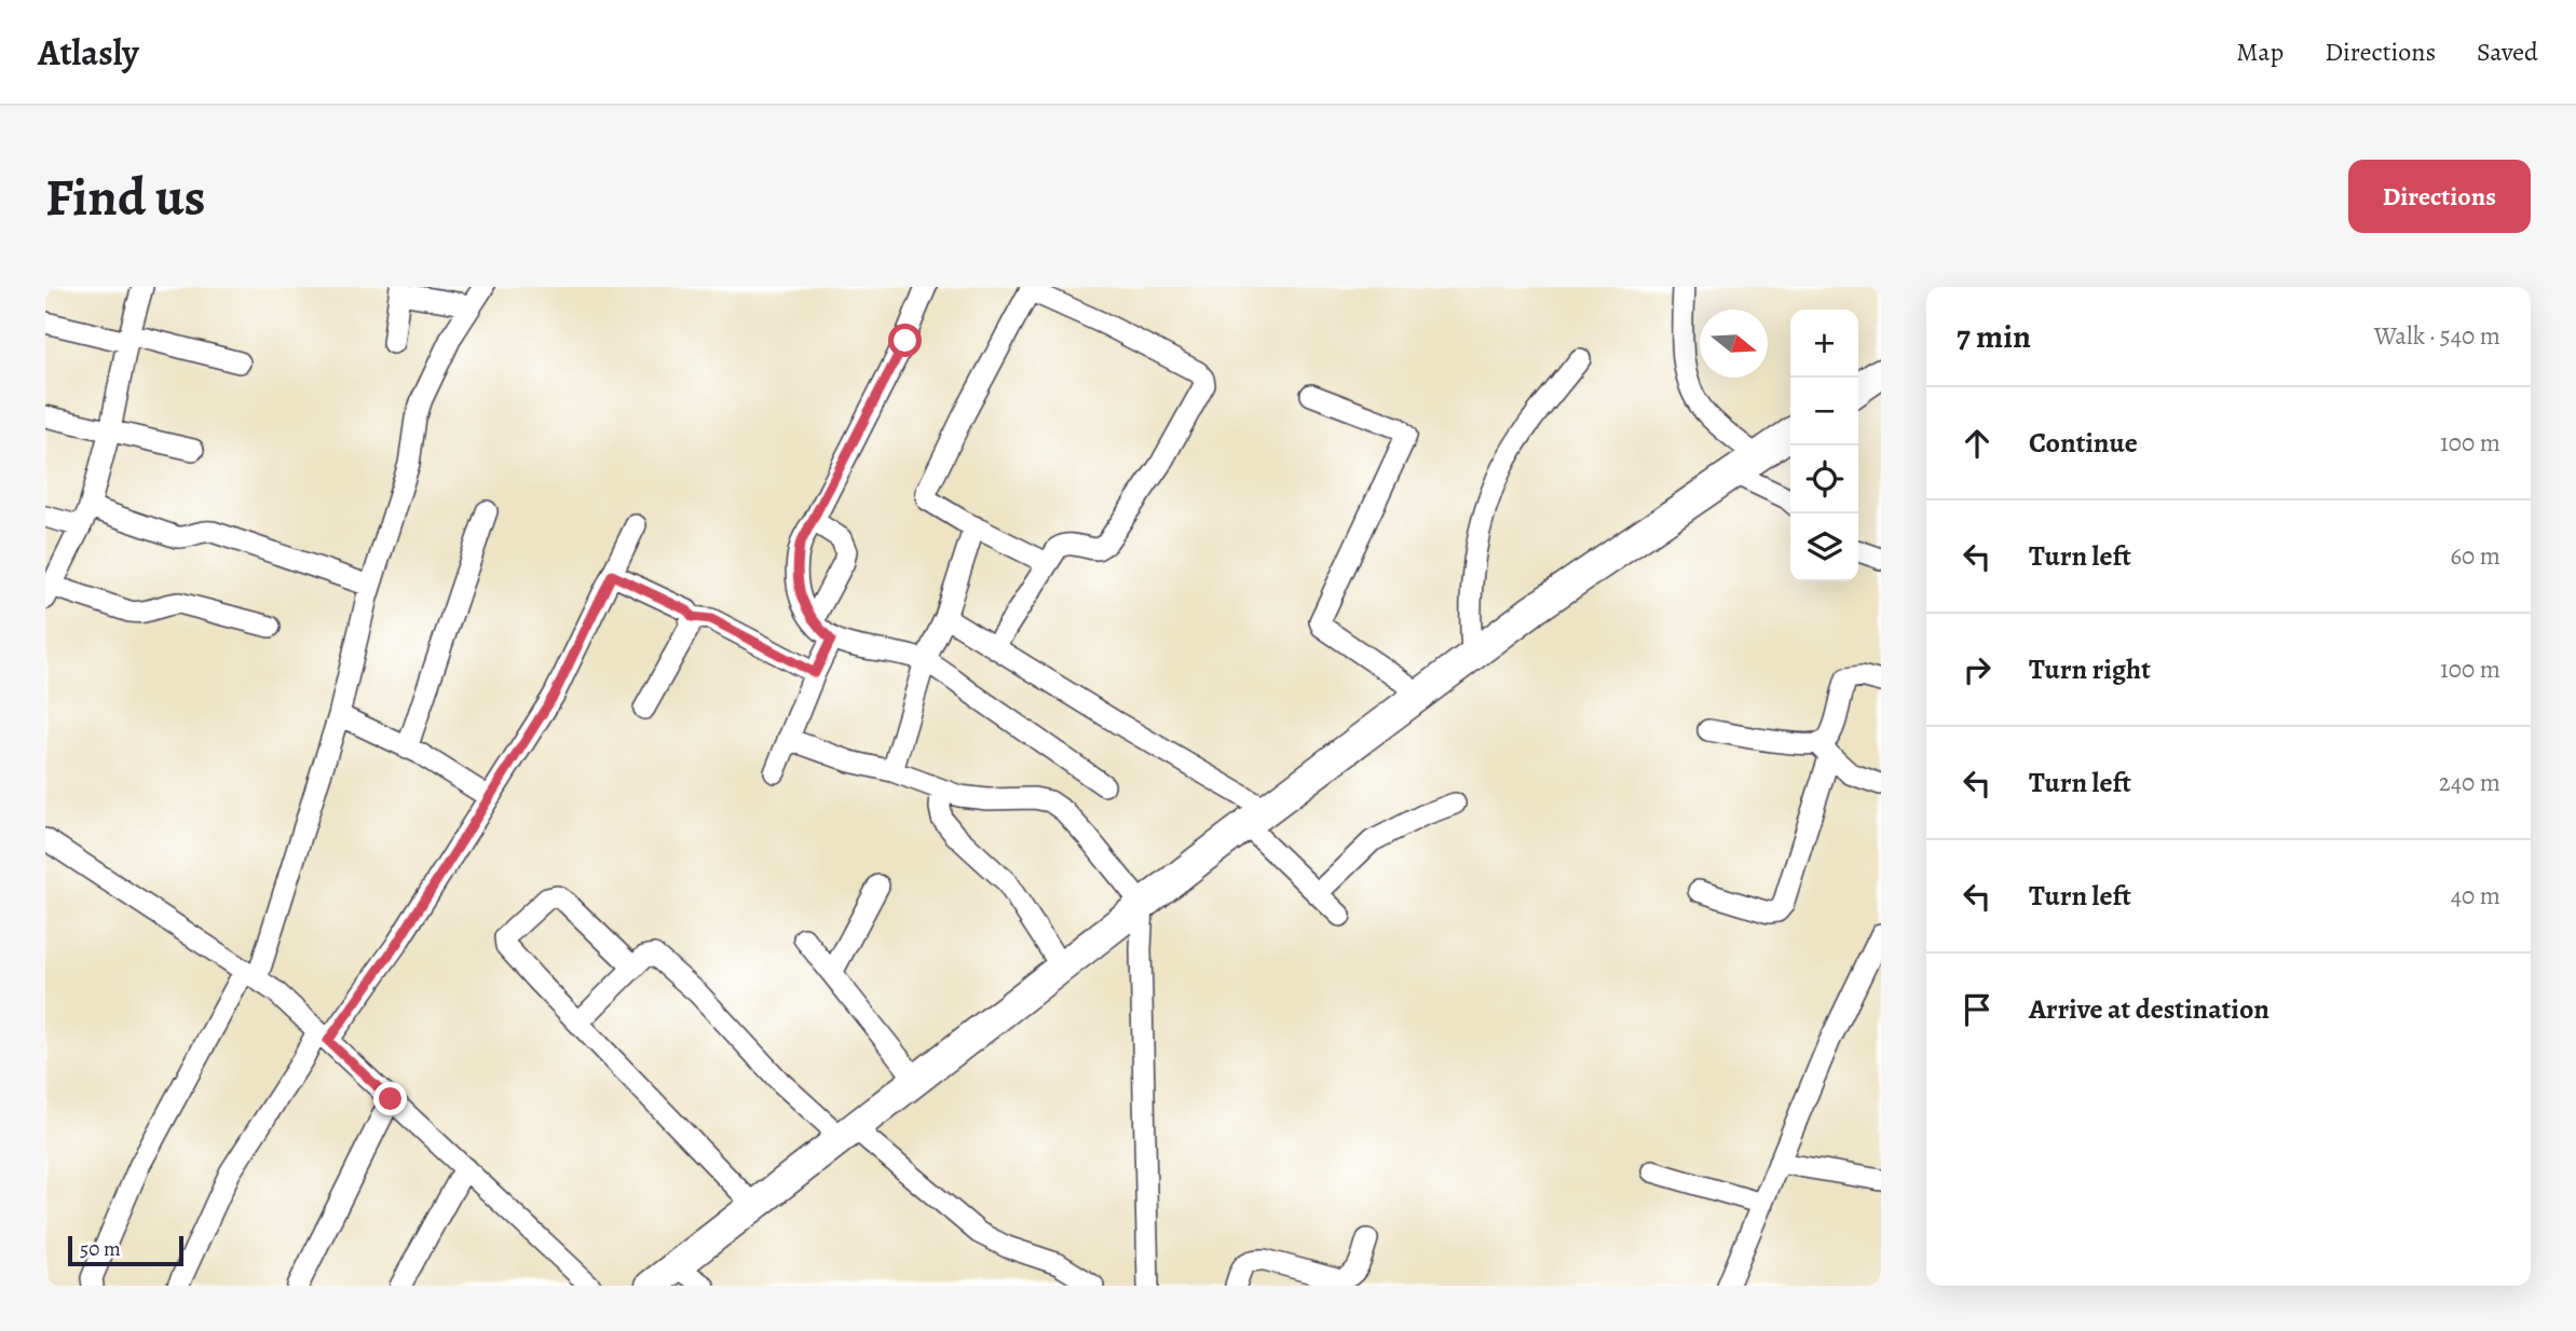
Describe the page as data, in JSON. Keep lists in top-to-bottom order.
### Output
{
  "scale_bar": "50 m",
  "north": "right",
  "page": {
    "header": "Atlasly",
    "nav": ["Map", "Directions", "Saved"],
    "buttons": "Directions",
    "title": "Find us",
    "heading": ["7 min", "Walk · 540 m"],
    "map_buttons": ["+", "−"],
    "list": [
      ["Continue", "100 m"],
      ["Turn left", "60 m"],
      ["Turn right", "100 m"],
      ["Turn left", "240 m"],
      ["Turn left", "40 m"],
      "Arrive at destination"
    ],
    "scale": "50 m"
  }
}
